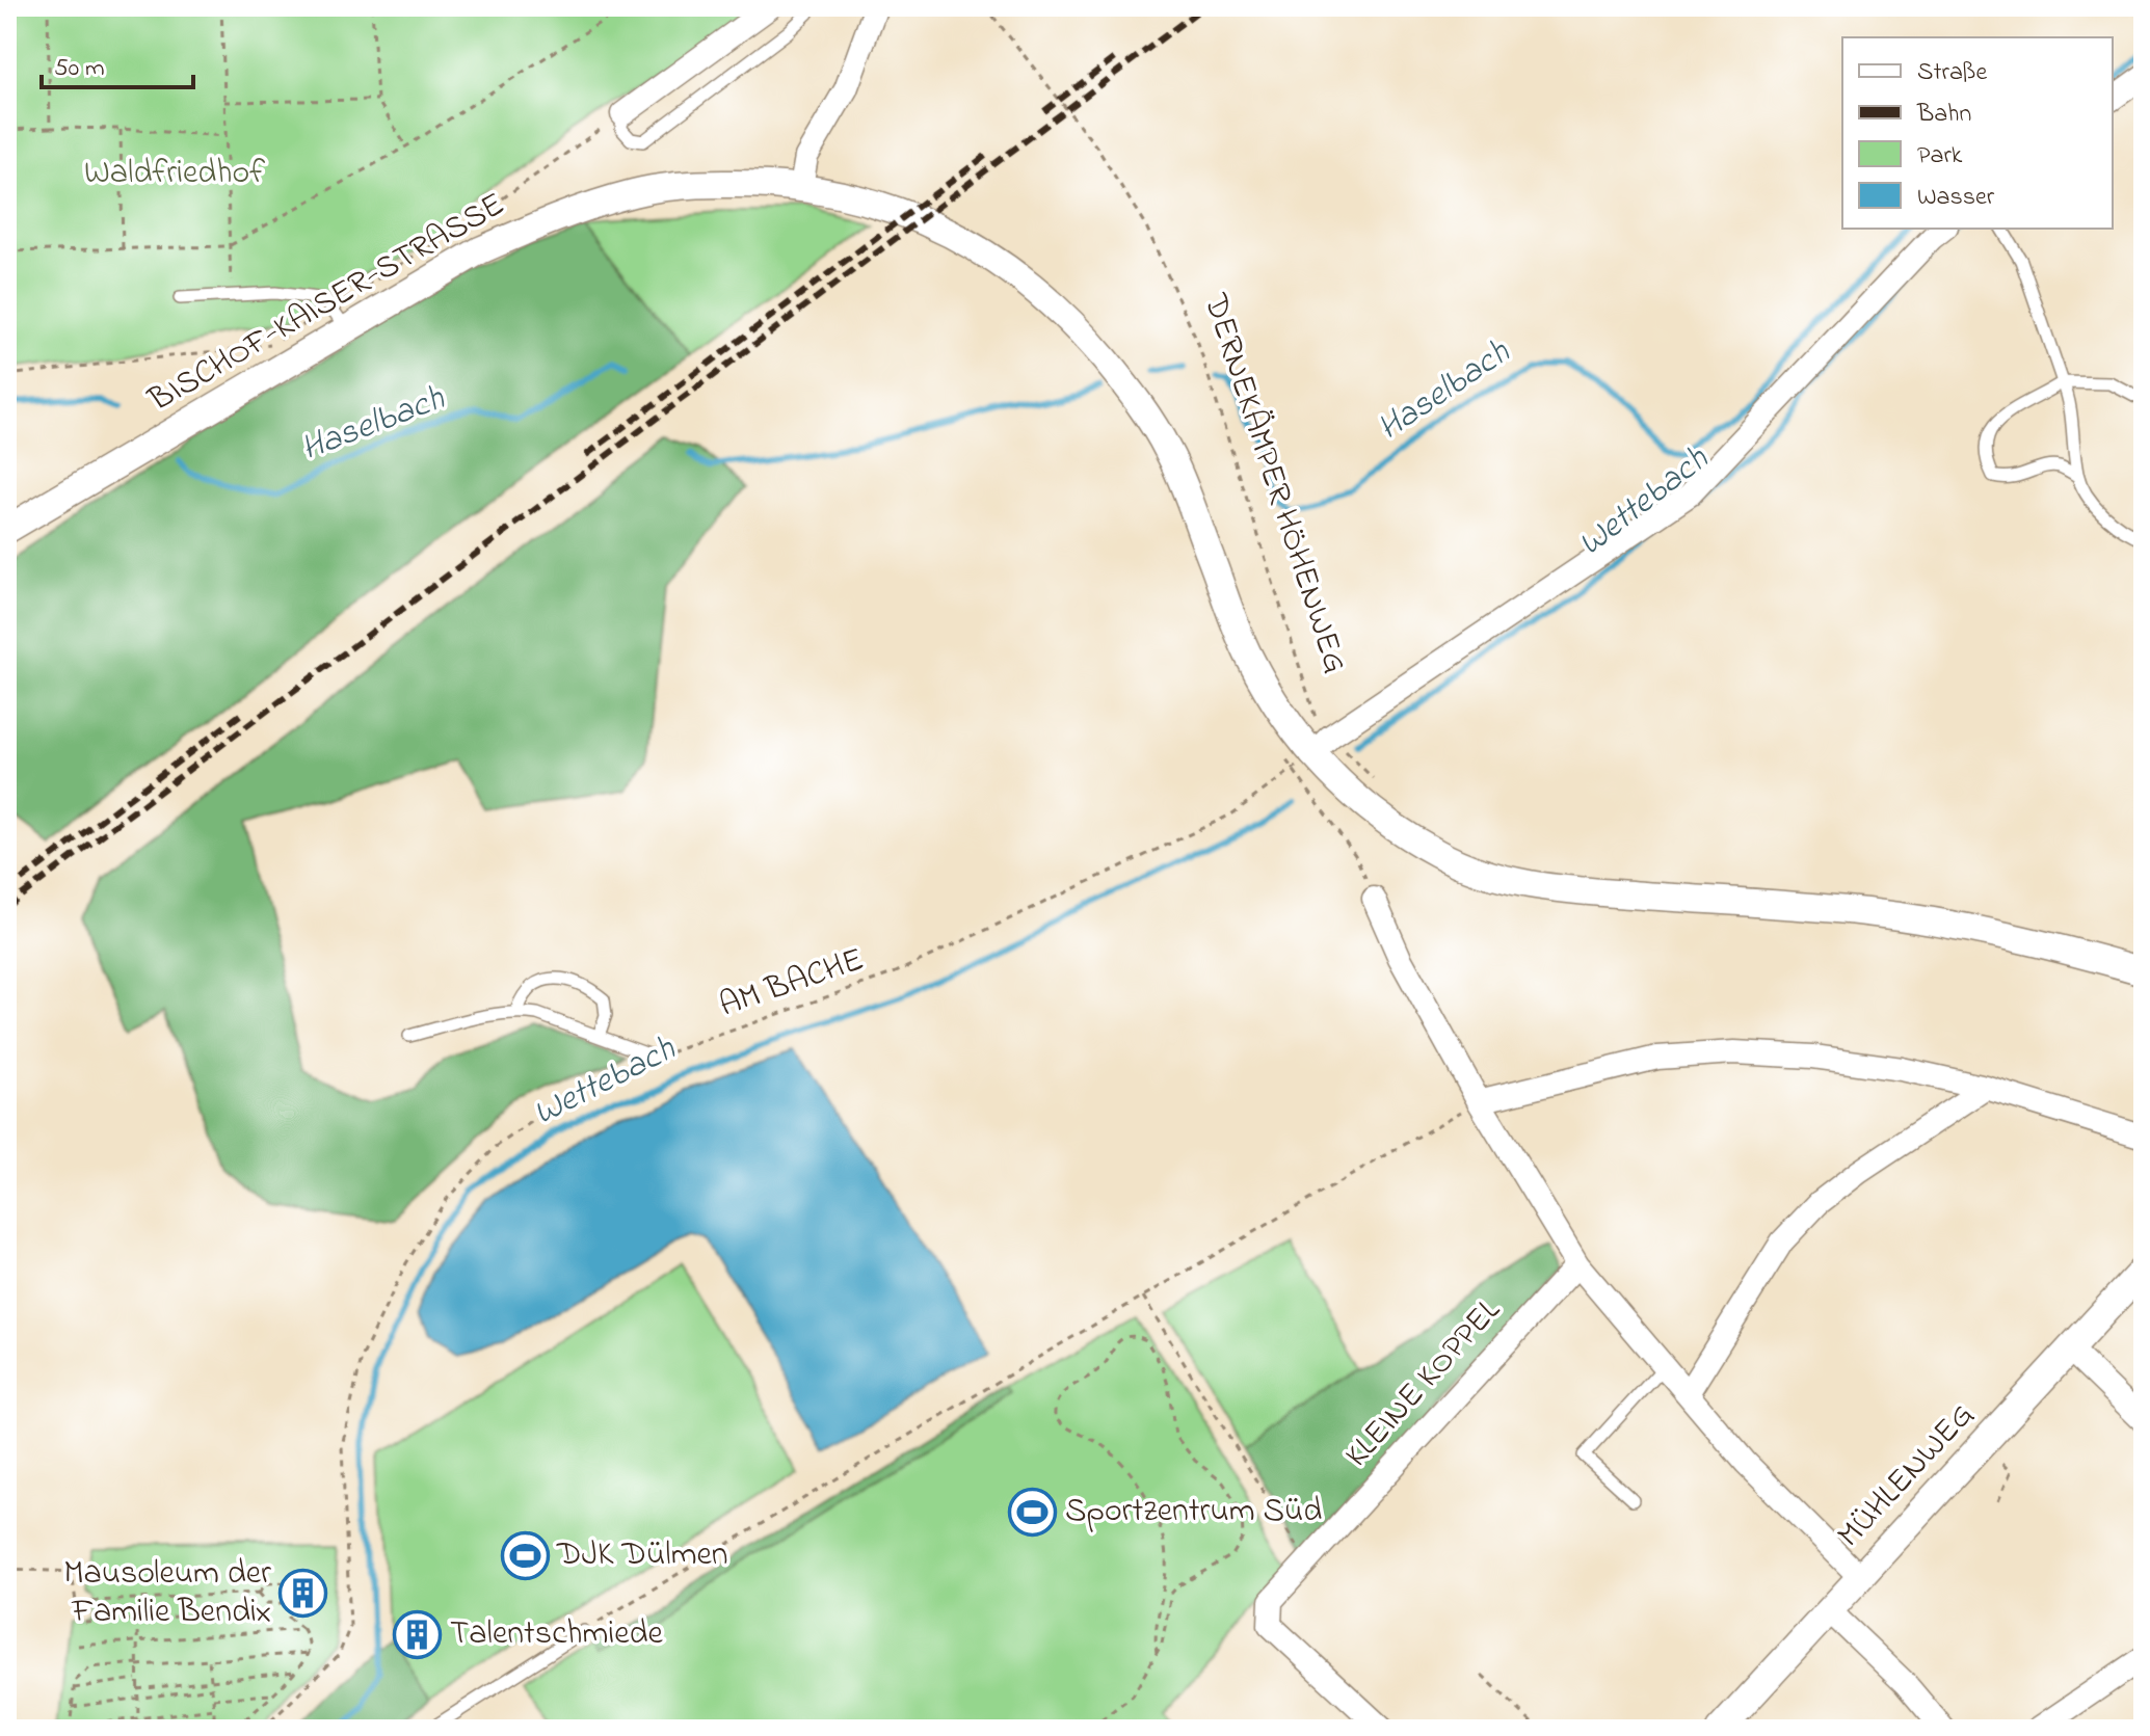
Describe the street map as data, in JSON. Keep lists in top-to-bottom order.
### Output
{
  "streets": {
    "street": ["BISCHOF-KAISER-STRASSE", "KLEINE KOPPEL", "MÜHLENWEG"],
    "path": ["DERNEKÄMPER HÖHENWEG", "AM BACHE"]
  },
  "crossings": [
    ["BISCHOF-KAISER-STRASSE", "DERNEKÄMPER HÖHENWEG"],
    ["BISCHOF-KAISER-STRASSE", "AM BACHE"],
    ["DERNEKÄMPER HÖHENWEG", "AM BACHE"]
  ],
  "water": ["Haselbach", "Wettebach"],
  "parks": ["Waldfriedhof"],
  "places": {
    "sports": ["Sportzentrum Süd", "DJK Dülmen"],
    "building": ["Mausoleum der Familie Bendix", "Talentschmiede"]
  },
  "legend": [
    "Straße",
    "Bahn",
    "Park",
    "Wasser"
  ],
  "scale_bar": "50 m"
}
